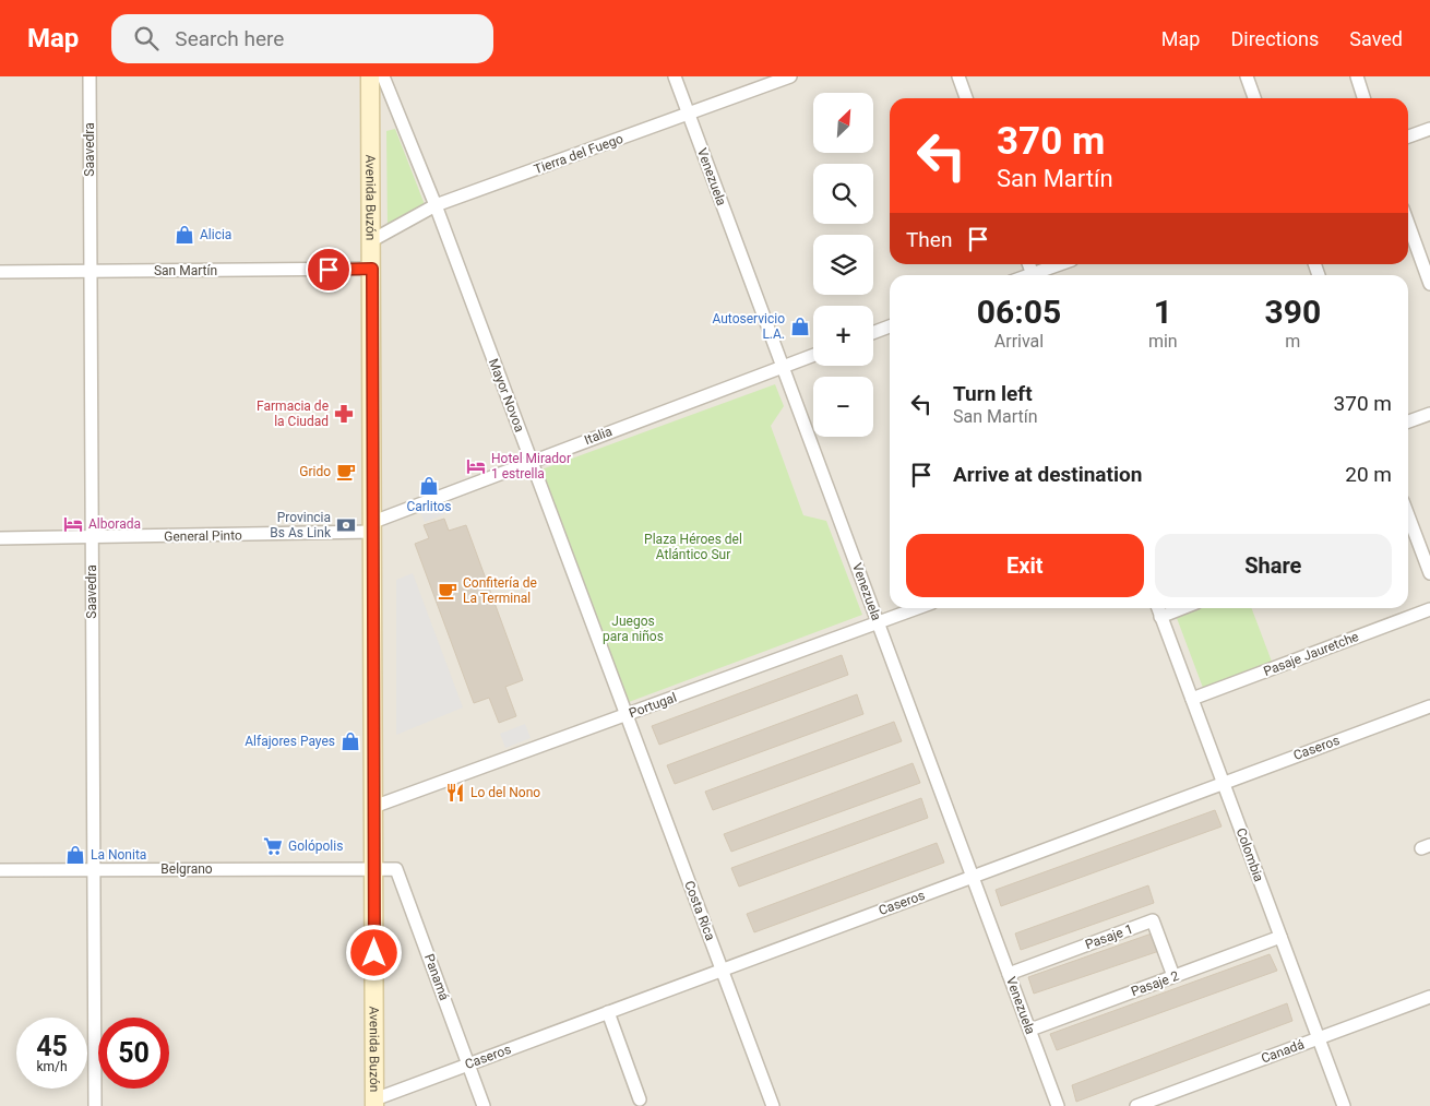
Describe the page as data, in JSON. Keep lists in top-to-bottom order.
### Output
{
  "streets": {
    "main road": ["Avenida Buzón"],
    "street": [
      "Saavedra",
      "Tierra del Fuego",
      "Venezuela",
      "San Martín",
      "Mayor Novoa",
      "Italia",
      "General Pinto",
      "Pasaje Jauretche",
      "Portugal",
      "Caseros",
      "Colombia",
      "Belgrano",
      "Costa Rica",
      "Pasaje 1",
      "Panamá",
      "Pasaje 2",
      "Canadá"
    ]
  },
  "crossings": [
    ["Saavedra", "San Martín"],
    ["Saavedra", "General Pinto"],
    ["Saavedra", "Belgrano"],
    ["Tierra del Fuego", "Venezuela"],
    ["Tierra del Fuego", "Avenida Buzón"],
    ["Tierra del Fuego", "Mayor Novoa"],
    ["Venezuela", "Italia"],
    ["Venezuela", "Portugal"],
    ["Venezuela", "Caseros"],
    ["Venezuela", "Pasaje 1"],
    ["Venezuela", "Pasaje 2"],
    ["Avenida Buzón", "San Martín"],
    ["Avenida Buzón", "Italia"],
    ["Avenida Buzón", "General Pinto"],
    ["Avenida Buzón", "Portugal"],
    ["Avenida Buzón", "Caseros"],
    ["Avenida Buzón", "Belgrano"],
    ["Avenida Buzón", "Panamá"],
    ["Mayor Novoa", "Italia"],
    ["Mayor Novoa", "Portugal"],
    ["Mayor Novoa", "Costa Rica"],
    ["Italia", "General Pinto"],
    ["Pasaje Jauretche", "Colombia"],
    ["Portugal", "Costa Rica"],
    ["Caseros", "Colombia"],
    ["Caseros", "Costa Rica"],
    ["Caseros", "Panamá"],
    ["Colombia", "Pasaje 2"],
    ["Colombia", "Canadá"],
    ["Belgrano", "Panamá"],
    ["Pasaje 1", "Pasaje 2"]
  ],
  "parks": ["Plaza Héroes del Atlántico Sur", "Juegos para niños"],
  "places": {
    "shop": [
      "Alicia",
      "Autoservicio L.A.",
      "Carlitos",
      "Alfajores Payes",
      "La Nonita"
    ],
    "pharmacy": ["Farmacia de la Ciudad"],
    "hotel": ["Hotel Mirador 1 estrella", "Alborada"],
    "cafe": ["Grido", "Confitería de La Terminal"],
    "bank": ["Provincia Bs As Link"],
    "restaurant": ["Lo del Nono"],
    "supermarket": ["Golópolis"]
  },
  "north": "top right",
  "page": {
    "header": "Map",
    "search": "Search here",
    "nav": ["Map", "Directions", "Saved"],
    "map_buttons": ["+", "−"],
    "turn": ["370 m", "San Martín"],
    "then": "Then",
    "eta": [
      "06:05",
      "Arrival",
      "1",
      "min",
      "390",
      "m"
    ],
    "list": [
      {
        "name": "Turn left",
        "note": "San Martín",
        "value": "370 m"
      },
      {
        "name": "Arrive at destination",
        "value": "20 m"
      }
    ],
    "buttons": ["Exit", "Share"],
    "speed": "45 km/h",
    "limit": "50"
  }
}
